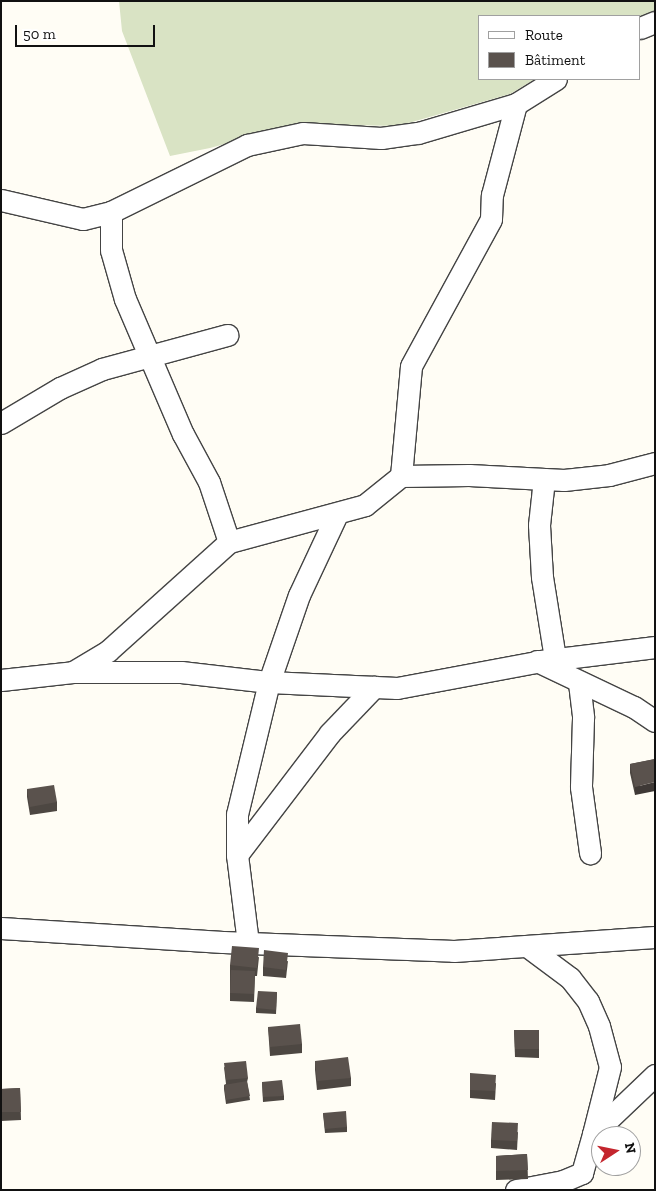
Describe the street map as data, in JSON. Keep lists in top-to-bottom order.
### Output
{
  "legend": ["Route", "Bâtiment"],
  "scale_bar": "50 m",
  "north": "right"
}
